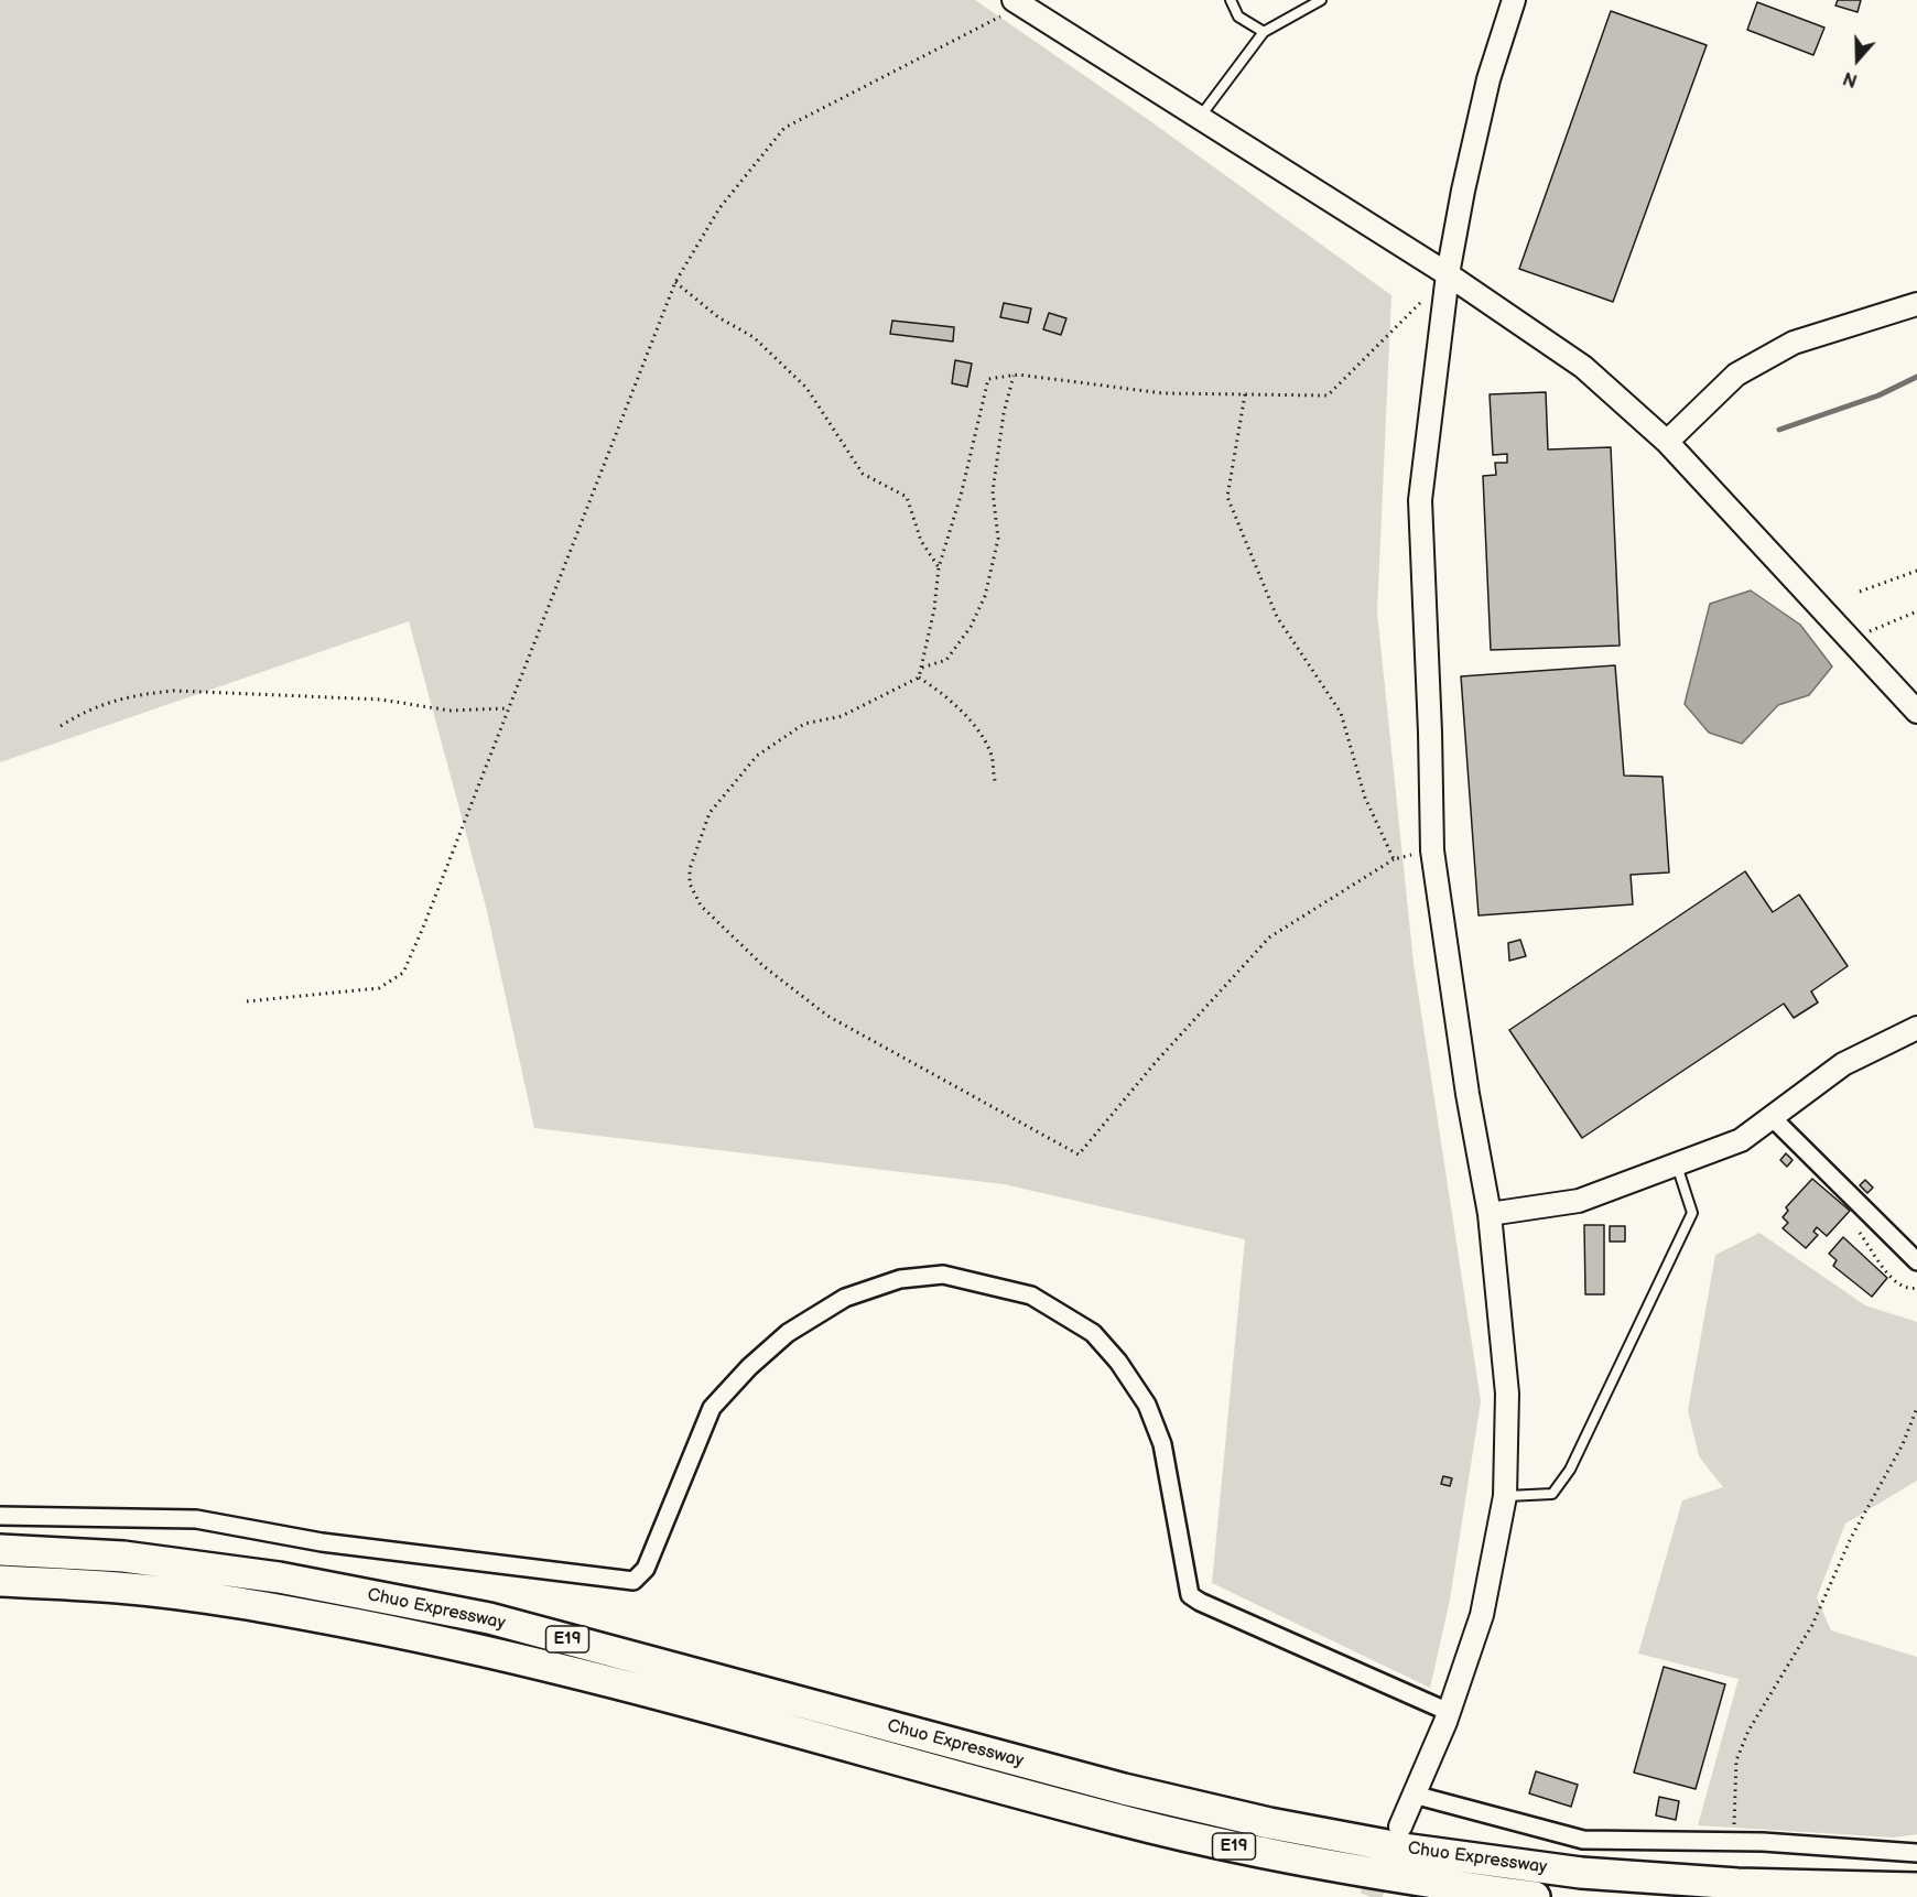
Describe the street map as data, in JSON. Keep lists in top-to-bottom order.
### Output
{
  "streets": {
    "highway": ["Chuo Expressway", "E19"]
  },
  "north": "bottom"
}
